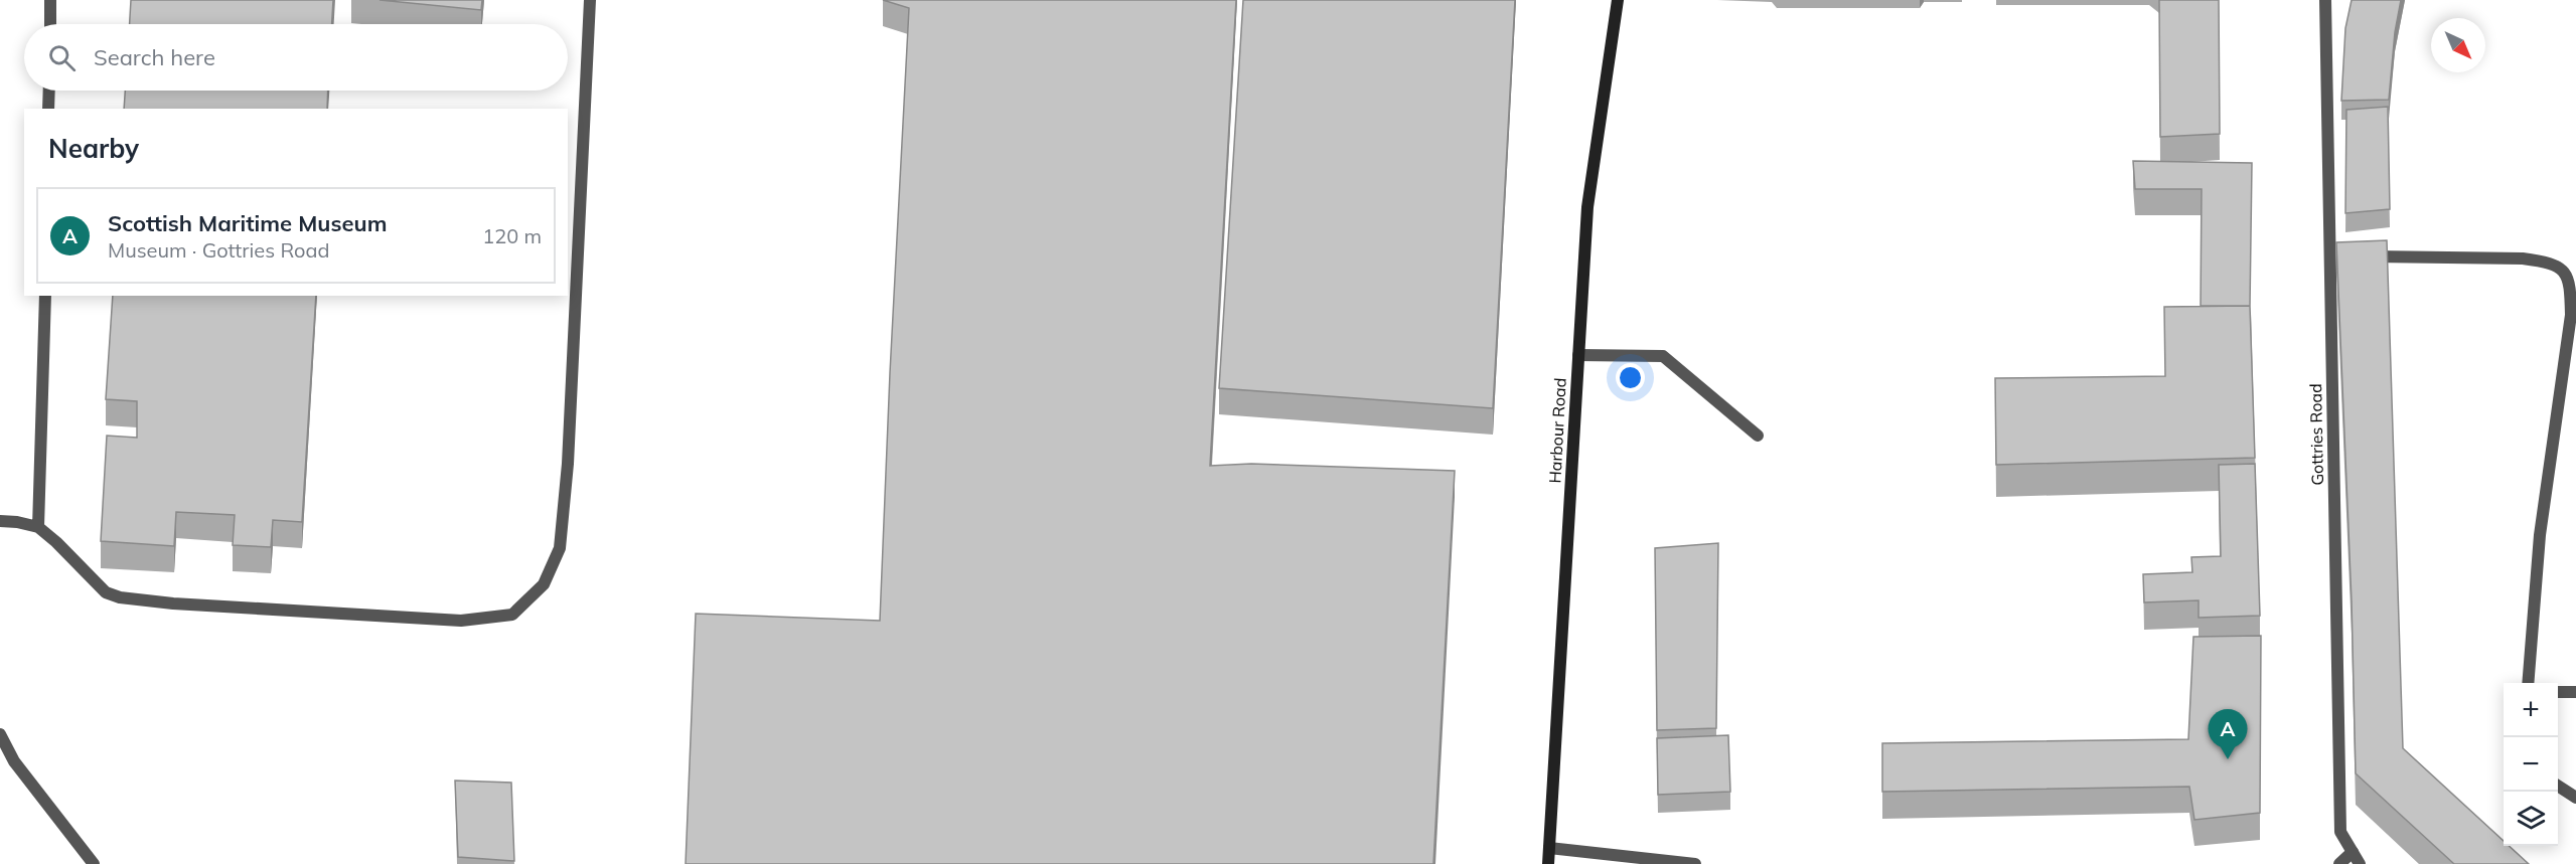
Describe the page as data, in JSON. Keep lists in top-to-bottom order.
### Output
{
  "streets": {
    "street": ["Harbour Road", "Gottries Road"]
  },
  "north": "bottom right",
  "page": {
    "search": "Search here",
    "heading": "Nearby",
    "list": [
      {
        "mark": "A",
        "name": "Scottish Maritime Museum",
        "note": "Museum · Gottries Road",
        "value": "120 m"
      }
    ],
    "map_buttons": ["+", "−"],
    "pins": "A"
  }
}
